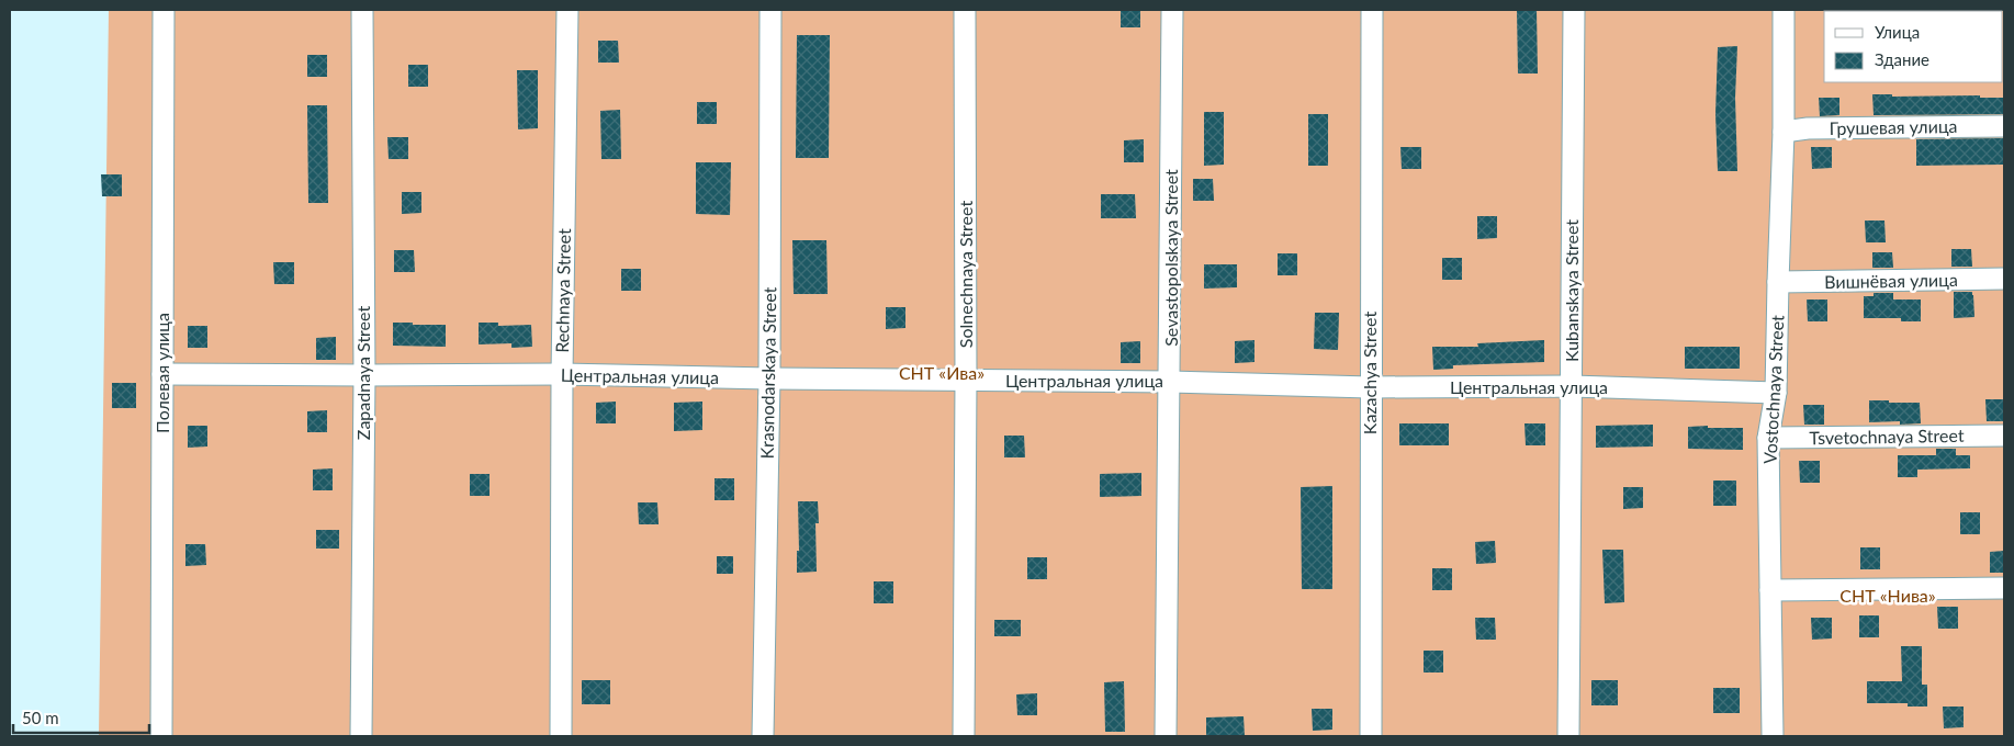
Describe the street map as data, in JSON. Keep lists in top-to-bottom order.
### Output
{
  "streets": {
    "street": [
      "Грушевая улица",
      "Sevastopolskaya Street",
      "Solnechnaya Street",
      "Вишнёвая улица",
      "Rechnaya Street",
      "Kubanskaya Street",
      "Полевая улица",
      "Zapadnaya Street",
      "Krasnodarskaya Street",
      "Kazachya Street",
      "Центральная улица",
      "Vostochnaya Street",
      "Tsvetochnaya Street"
    ]
  },
  "crossings": [
    ["Грушевая улица", "Vostochnaya Street"],
    ["Sevastopolskaya Street", "Центральная улица"],
    ["Solnechnaya Street", "Центральная улица"],
    ["Вишнёвая улица", "Vostochnaya Street"],
    ["Rechnaya Street", "Центральная улица"],
    ["Kubanskaya Street", "Центральная улица"],
    ["Полевая улица", "Центральная улица"],
    ["Zapadnaya Street", "Центральная улица"],
    ["Krasnodarskaya Street", "Центральная улица"],
    ["Kazachya Street", "Центральная улица"],
    ["Центральная улица", "Vostochnaya Street"],
    ["Vostochnaya Street", "Tsvetochnaya Street"]
  ],
  "parks": ["СНТ «Ива»", "СНТ «Нива»"],
  "legend": ["Улица", "Здание"],
  "scale_bar": "50 m"
}
